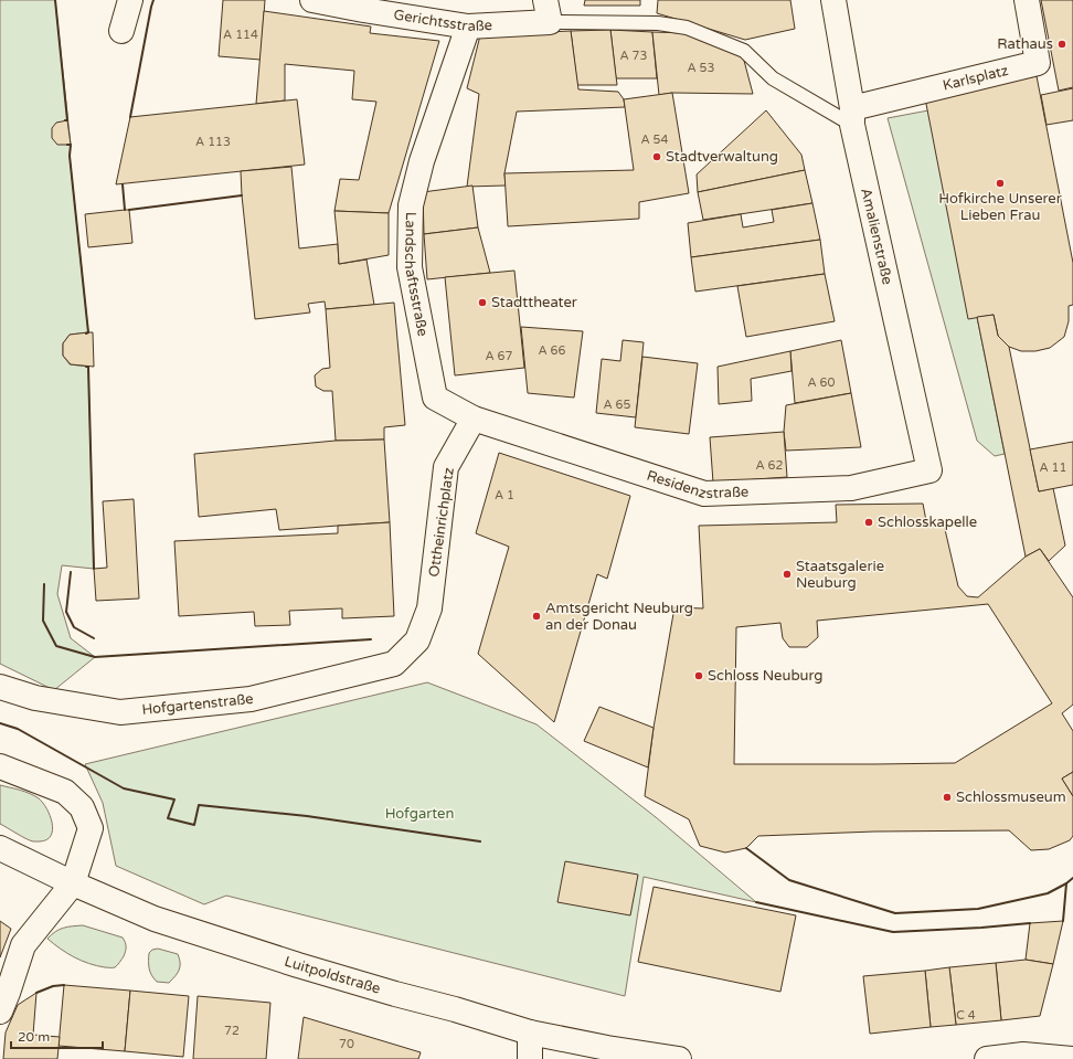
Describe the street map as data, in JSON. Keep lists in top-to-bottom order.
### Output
{
  "streets": {
    "street": [
      "Gerichtsstraße",
      "Karlsplatz",
      "Amalienstraße",
      "Landschaftsstraße",
      "Residenzstraße",
      "Ottheinrichplatz",
      "Hofgartenstraße",
      "Luitpoldstraße"
    ]
  },
  "crossings": [
    ["Gerichtsstraße", "Landschaftsstraße"],
    ["Karlsplatz", "Amalienstraße"],
    ["Amalienstraße", "Residenzstraße"],
    ["Landschaftsstraße", "Residenzstraße"],
    ["Landschaftsstraße", "Ottheinrichplatz"],
    ["Residenzstraße", "Ottheinrichplatz"],
    ["Ottheinrichplatz", "Hofgartenstraße"]
  ],
  "parks": ["Hofgarten"],
  "places": [
    "Rathaus",
    "Stadtverwaltung",
    "Hofkirche Unserer Lieben Frau",
    "Stadttheater",
    "Schlosskapelle",
    "Staatsgalerie Neuburg",
    "Amtsgericht Neuburg an der Donau",
    "Schloss Neuburg",
    "Schlossmuseum"
  ],
  "house_numbers": [
    "A 114",
    "A 73",
    "A 53",
    "A 54",
    "A 113",
    "A 66",
    "A 67",
    "A 60",
    "A 65",
    "A 62",
    "A 11",
    "A 1",
    "C 4",
    "72",
    "70"
  ],
  "scale_bar": "20 m"
}
